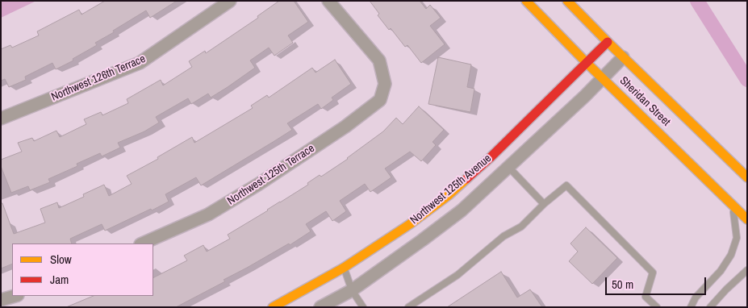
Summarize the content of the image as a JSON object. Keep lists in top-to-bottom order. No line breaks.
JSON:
{"streets":{"main road":["Sheridan Street","Northwest 125th Avenue"],"street":["Northwest 126th Terrace","Northwest 125th Terrace"]},"crossings":[["Sheridan Street","Northwest 125th Avenue"]],"legend":["Slow","Jam"],"scale_bar":"50 m"}
